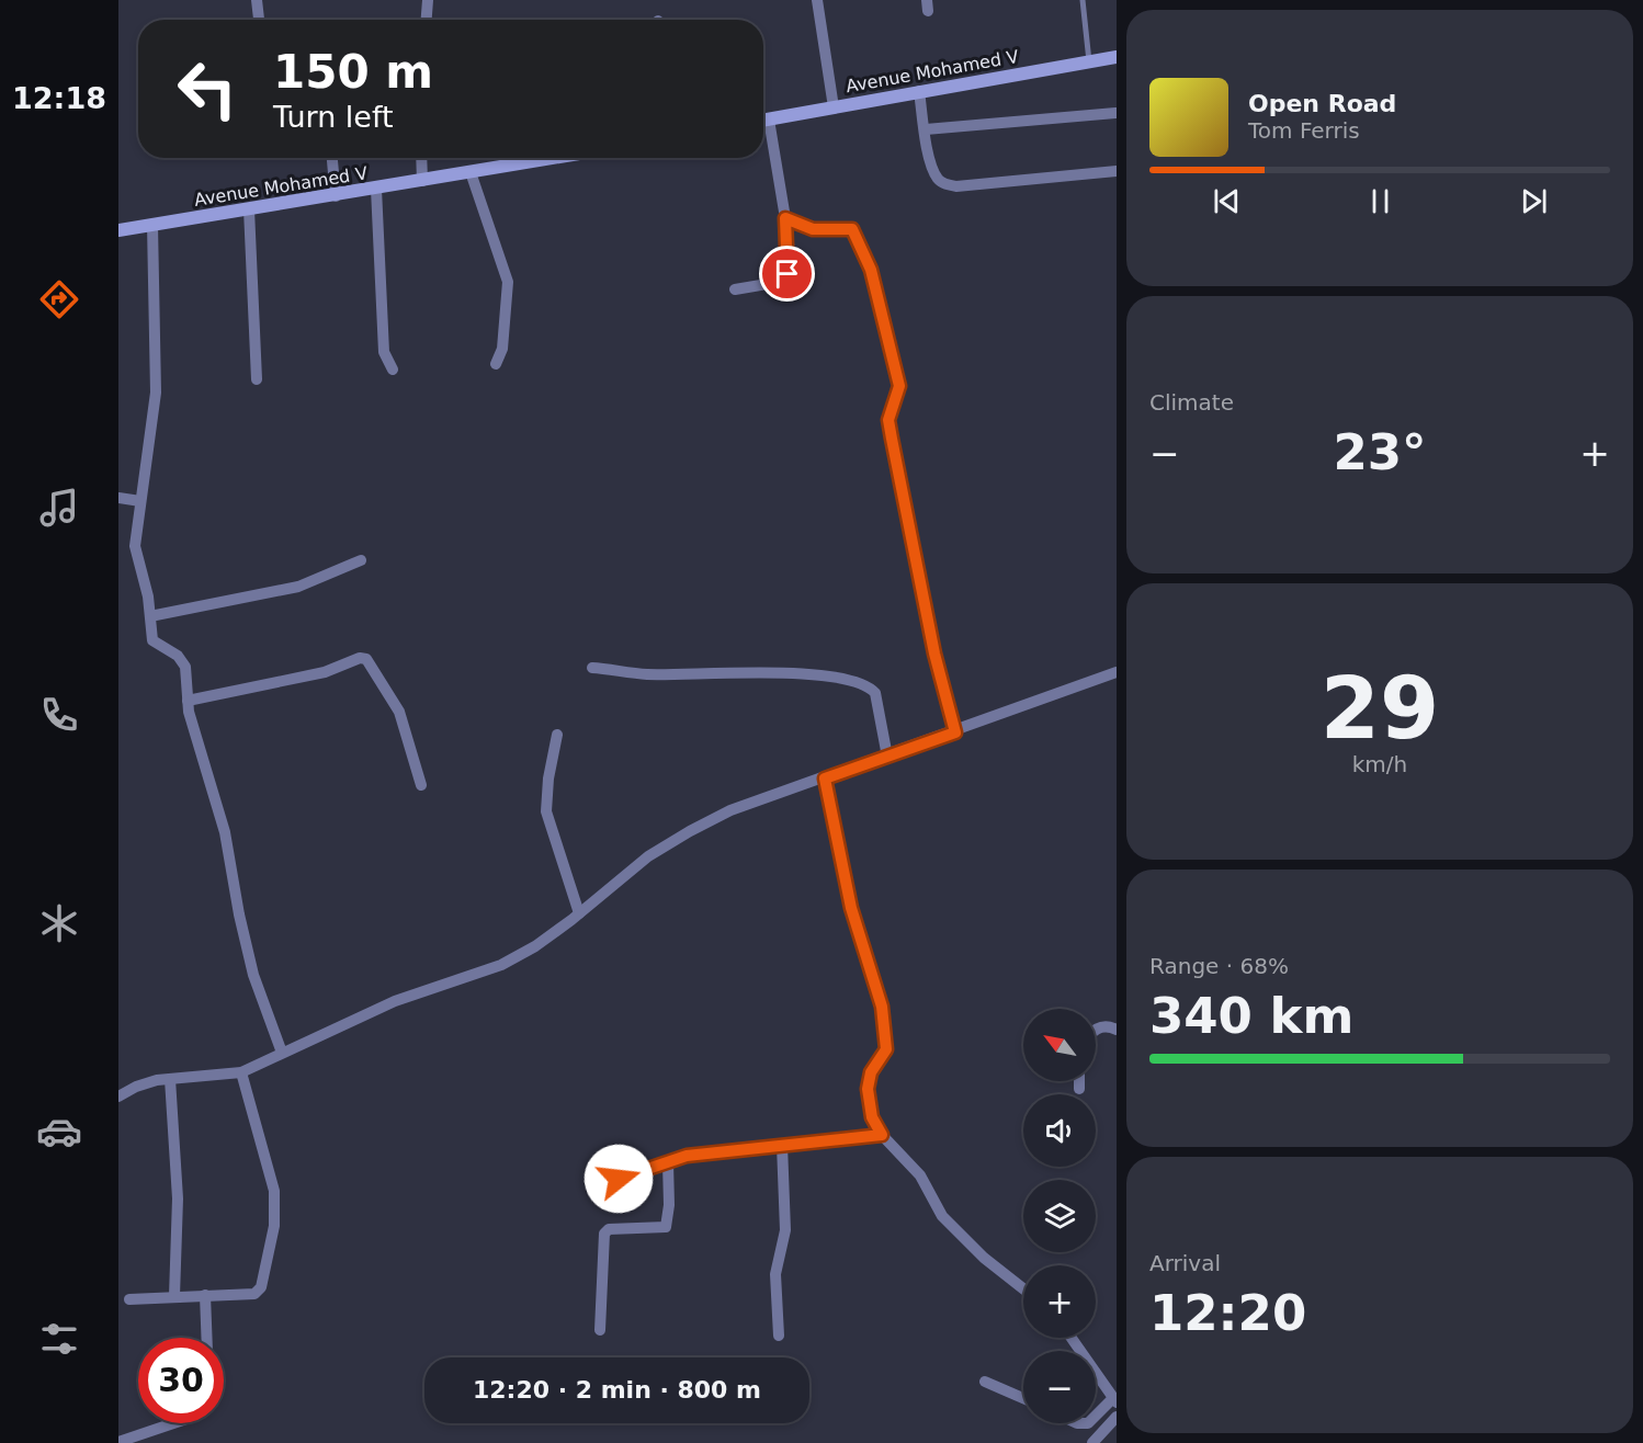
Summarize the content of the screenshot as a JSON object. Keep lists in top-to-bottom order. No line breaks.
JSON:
{"streets":{"main road":["Avenue Mohamed V"]},"north":"top left","page":{"tabs":"12:18","turn":["150 m","Turn left"],"song":["Open Road","Tom Ferris"],"tile":["Climate",["29","km/h"],["Range · 68%","340 km"],["Arrival","12:20"]],"heat":["−","23°","+"],"map_buttons":["+","−"],"limit":"30","trip":"12:20 · 2 min · 800 m"}}
